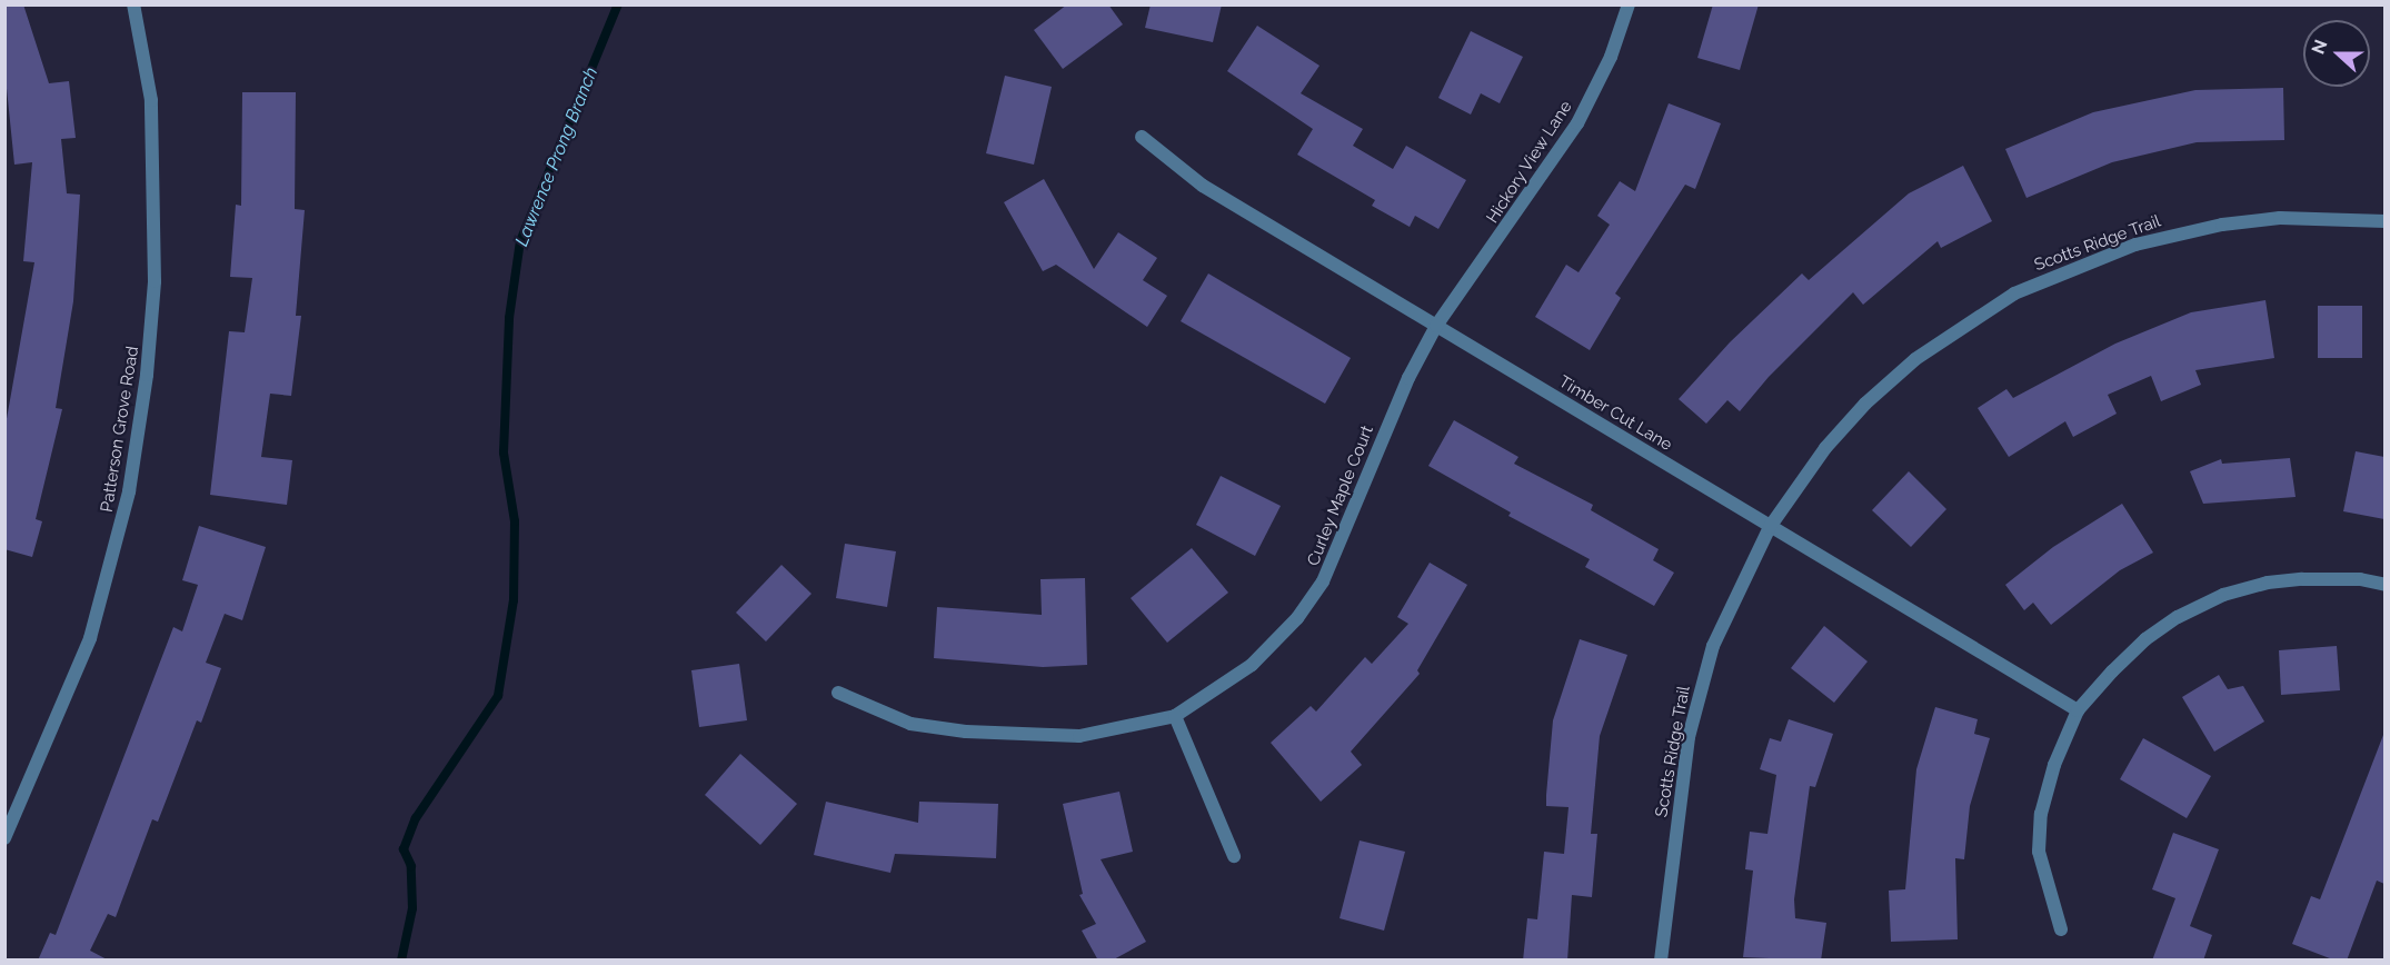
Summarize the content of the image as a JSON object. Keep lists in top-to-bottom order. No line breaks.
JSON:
{"streets":{"street":["Hickory View Lane","Scotts Ridge Trail","Timber Cut Lane","Patterson Grove Road","Curley Maple Court"]},"crossings":[["Hickory View Lane","Timber Cut Lane"],["Hickory View Lane","Curley Maple Court"],["Scotts Ridge Trail","Timber Cut Lane"],["Timber Cut Lane","Curley Maple Court"]],"water":["Lawrence Prong Branch"],"north":"left"}
